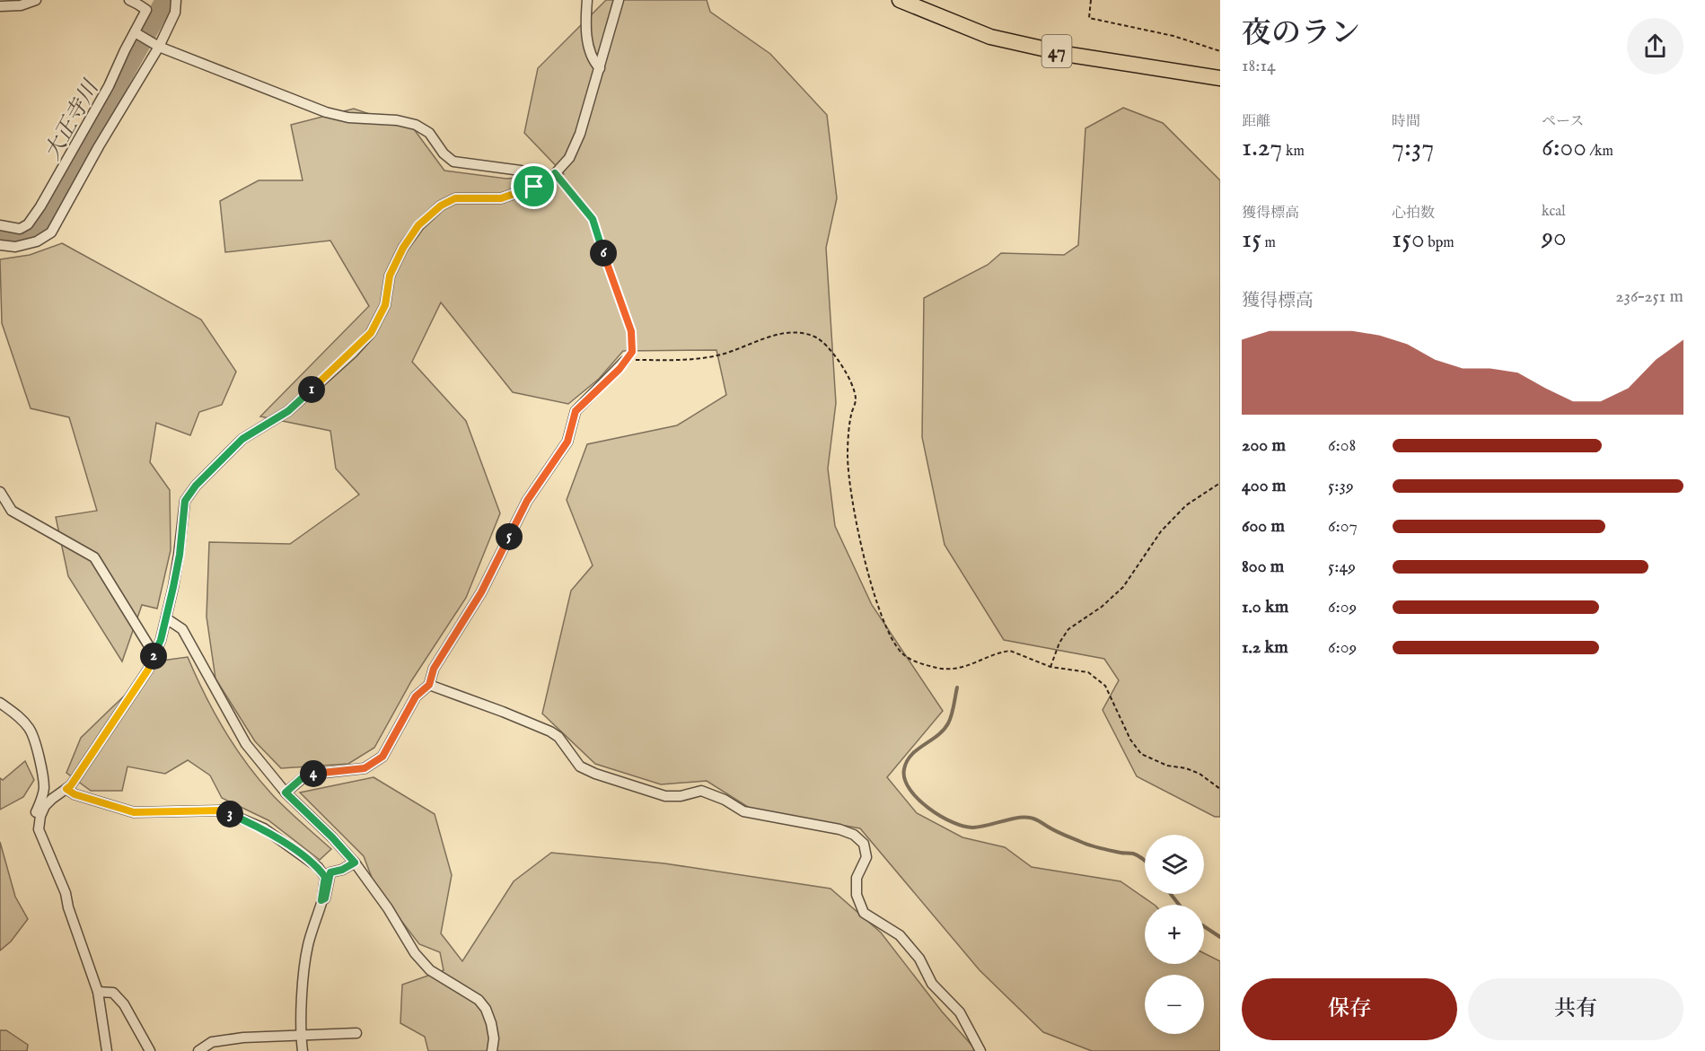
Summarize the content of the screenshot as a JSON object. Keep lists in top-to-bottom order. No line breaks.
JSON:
{"streets":{"main road":["47"]},"water":["大正寺川"],"page":{"heading":["夜のラン","18:14"],"stats":[["距離","1.27 km"],["時間","7:37"],["ペース","6:00 /km"],["獲得標高","15 m"],["心拍数","150 bpm"],["kcal","90"]],"pins":["6","1","5","2","4","3"],"chart":["獲得標高","236–251 m"],"list":[{"name":"200 m","note":"6:08"},{"name":"400 m","note":"5:39"},{"name":"600 m","note":"6:07"},{"name":"800 m","note":"5:49"},{"name":"1.0 km","note":"6:09"},{"name":"1.2 km","note":"6:09"}],"map_buttons":["+","−"],"buttons":["保存","共有"]}}
